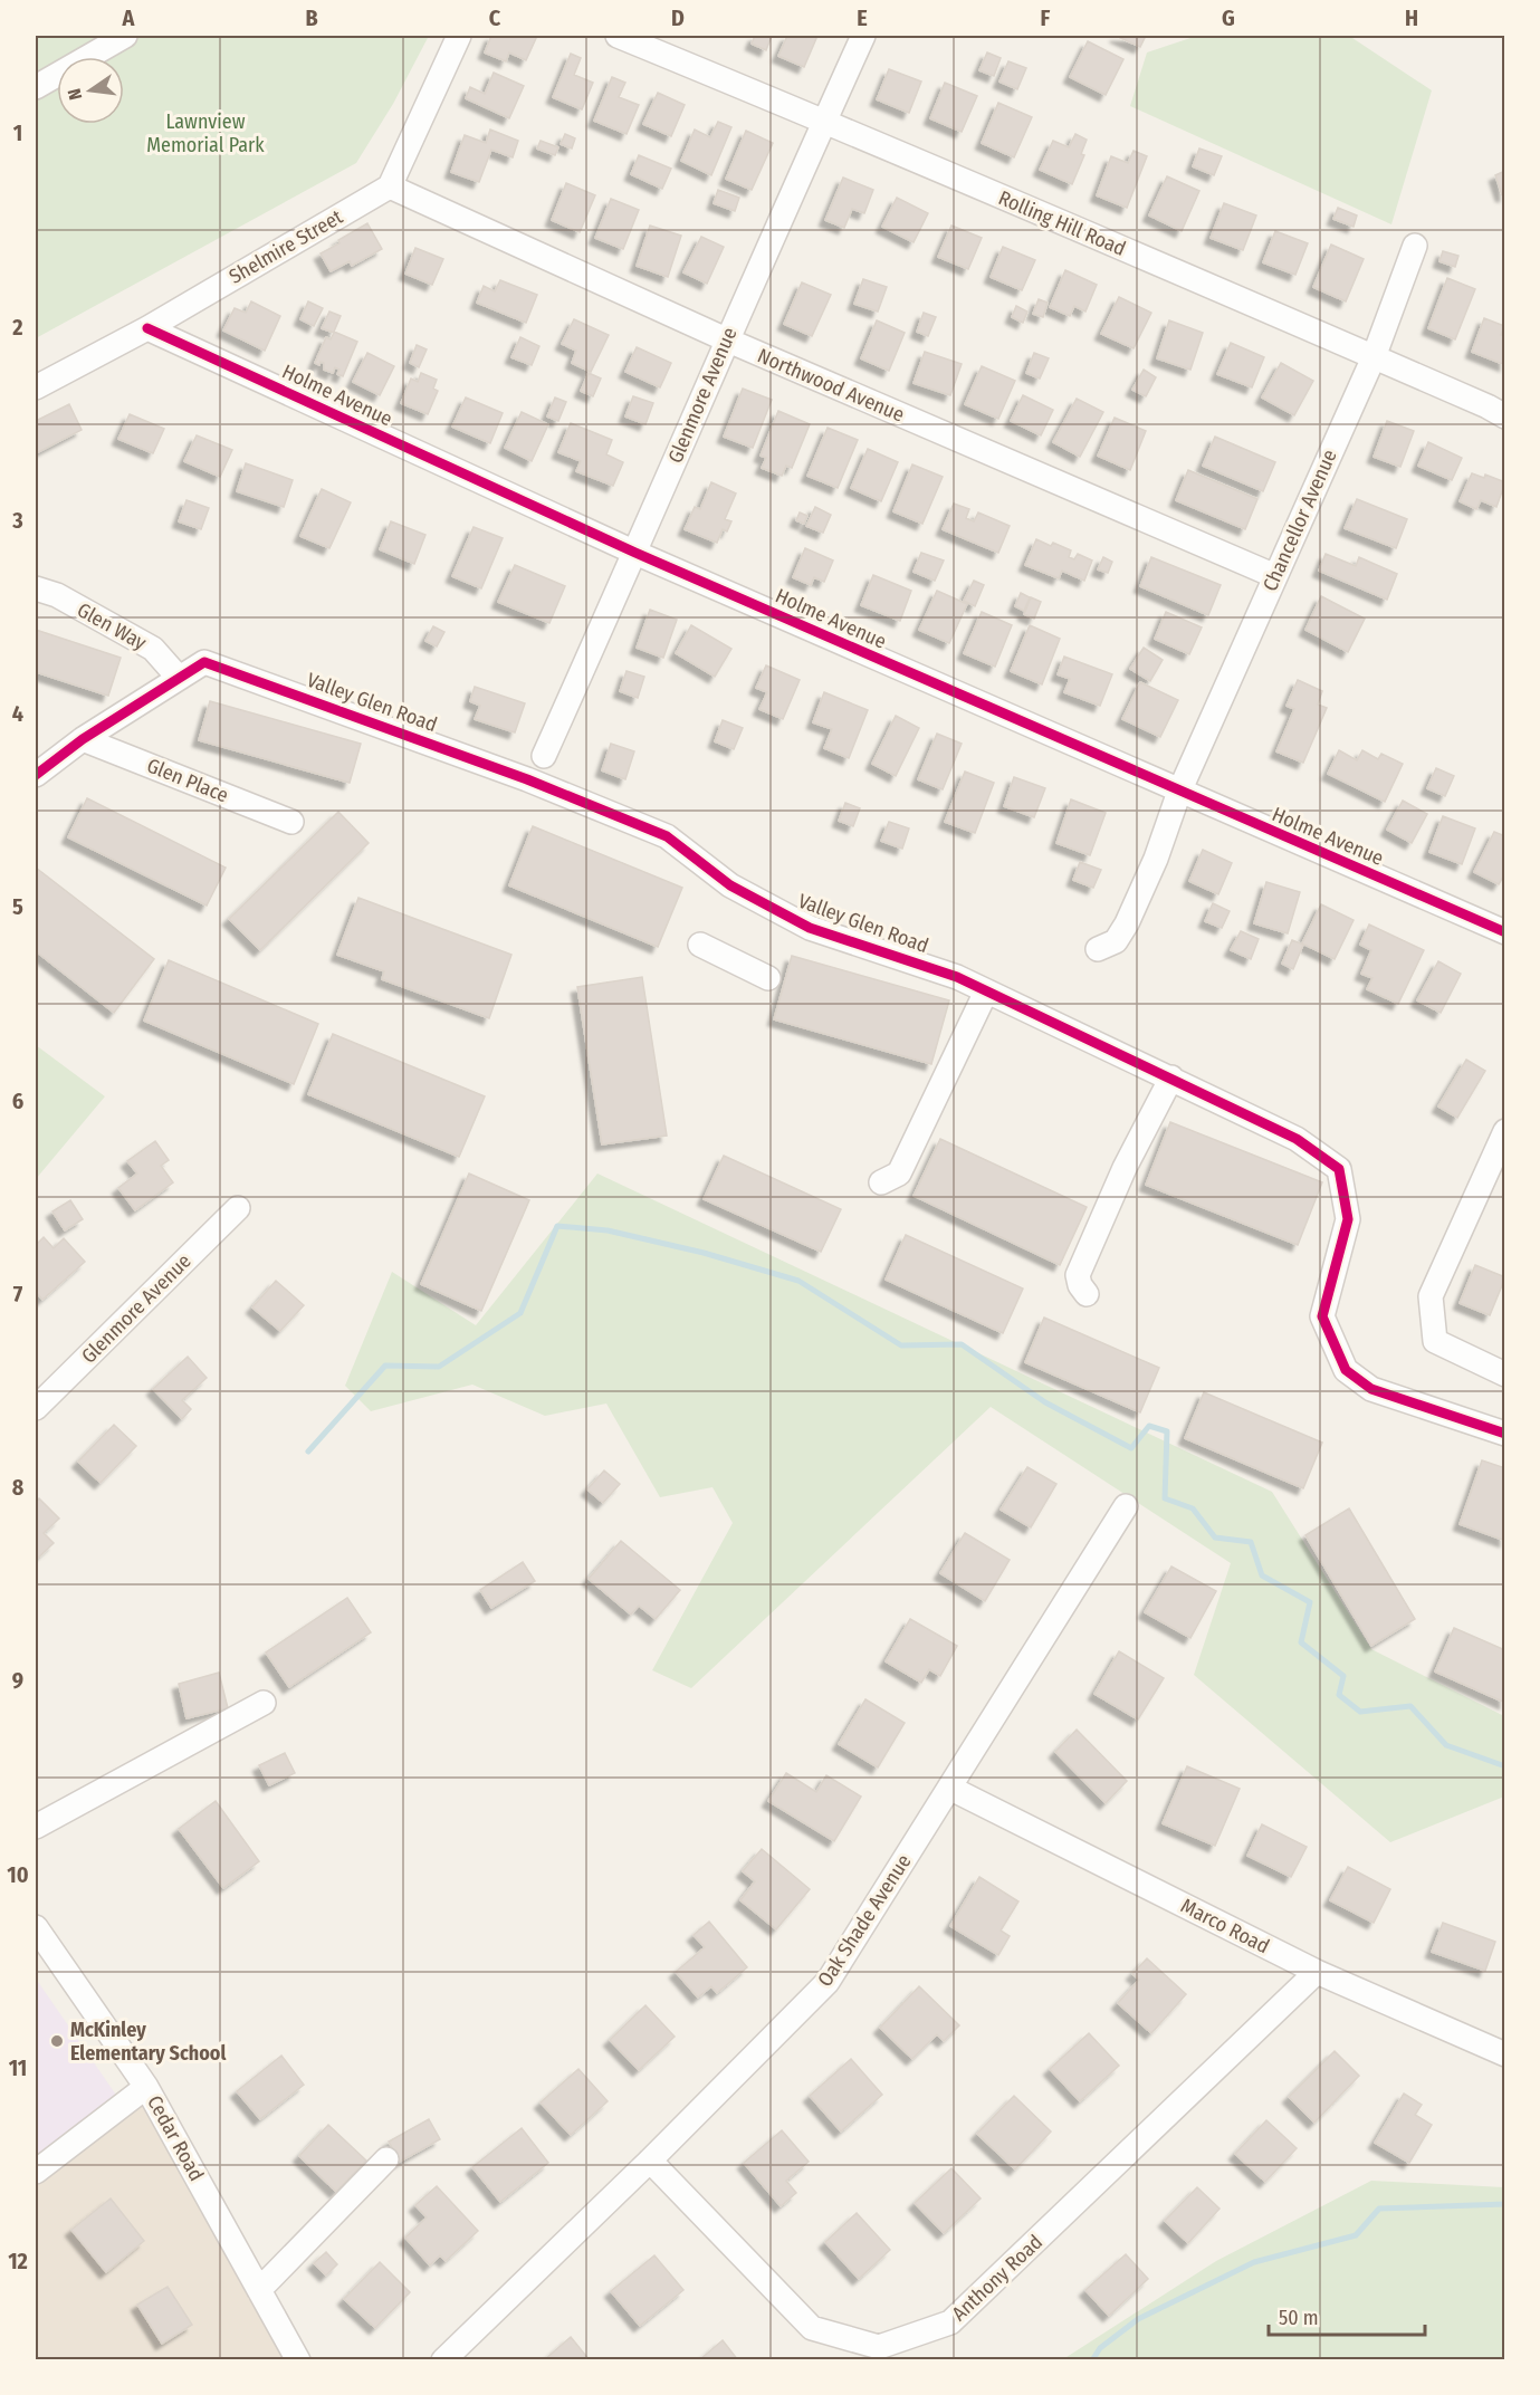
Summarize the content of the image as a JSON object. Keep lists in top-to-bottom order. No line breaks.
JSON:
{"streets":{"street":["Rolling Hill Road","Shelmire Street","Northwood Avenue","Holme Avenue","Glenmore Avenue","Chancellor Avenue","Glen Way","Valley Glen Road","Glen Place","Oak Shade Avenue","Marco Road","Cedar Road","Anthony Road"]},"crossings":[["Rolling Hill Road","Glenmore Avenue"],["Rolling Hill Road","Chancellor Avenue"],["Shelmire Street","Northwood Avenue"],["Shelmire Street","Holme Avenue"],["Northwood Avenue","Glenmore Avenue"],["Northwood Avenue","Chancellor Avenue"],["Holme Avenue","Glenmore Avenue"],["Holme Avenue","Chancellor Avenue"],["Glen Way","Valley Glen Road"],["Valley Glen Road","Glen Place"],["Oak Shade Avenue","Marco Road"],["Oak Shade Avenue","Anthony Road"],["Marco Road","Anthony Road"]],"parks":["Lawnview Memorial Park"],"places":["McKinley Elementary School"],"scale_bar":"50 m","north":"left","grid":{"columns":["A","B","C","D","E","F","G","H"],"rows":["1","2","3","4","5","6","7","8","9","10","11","12"]}}
